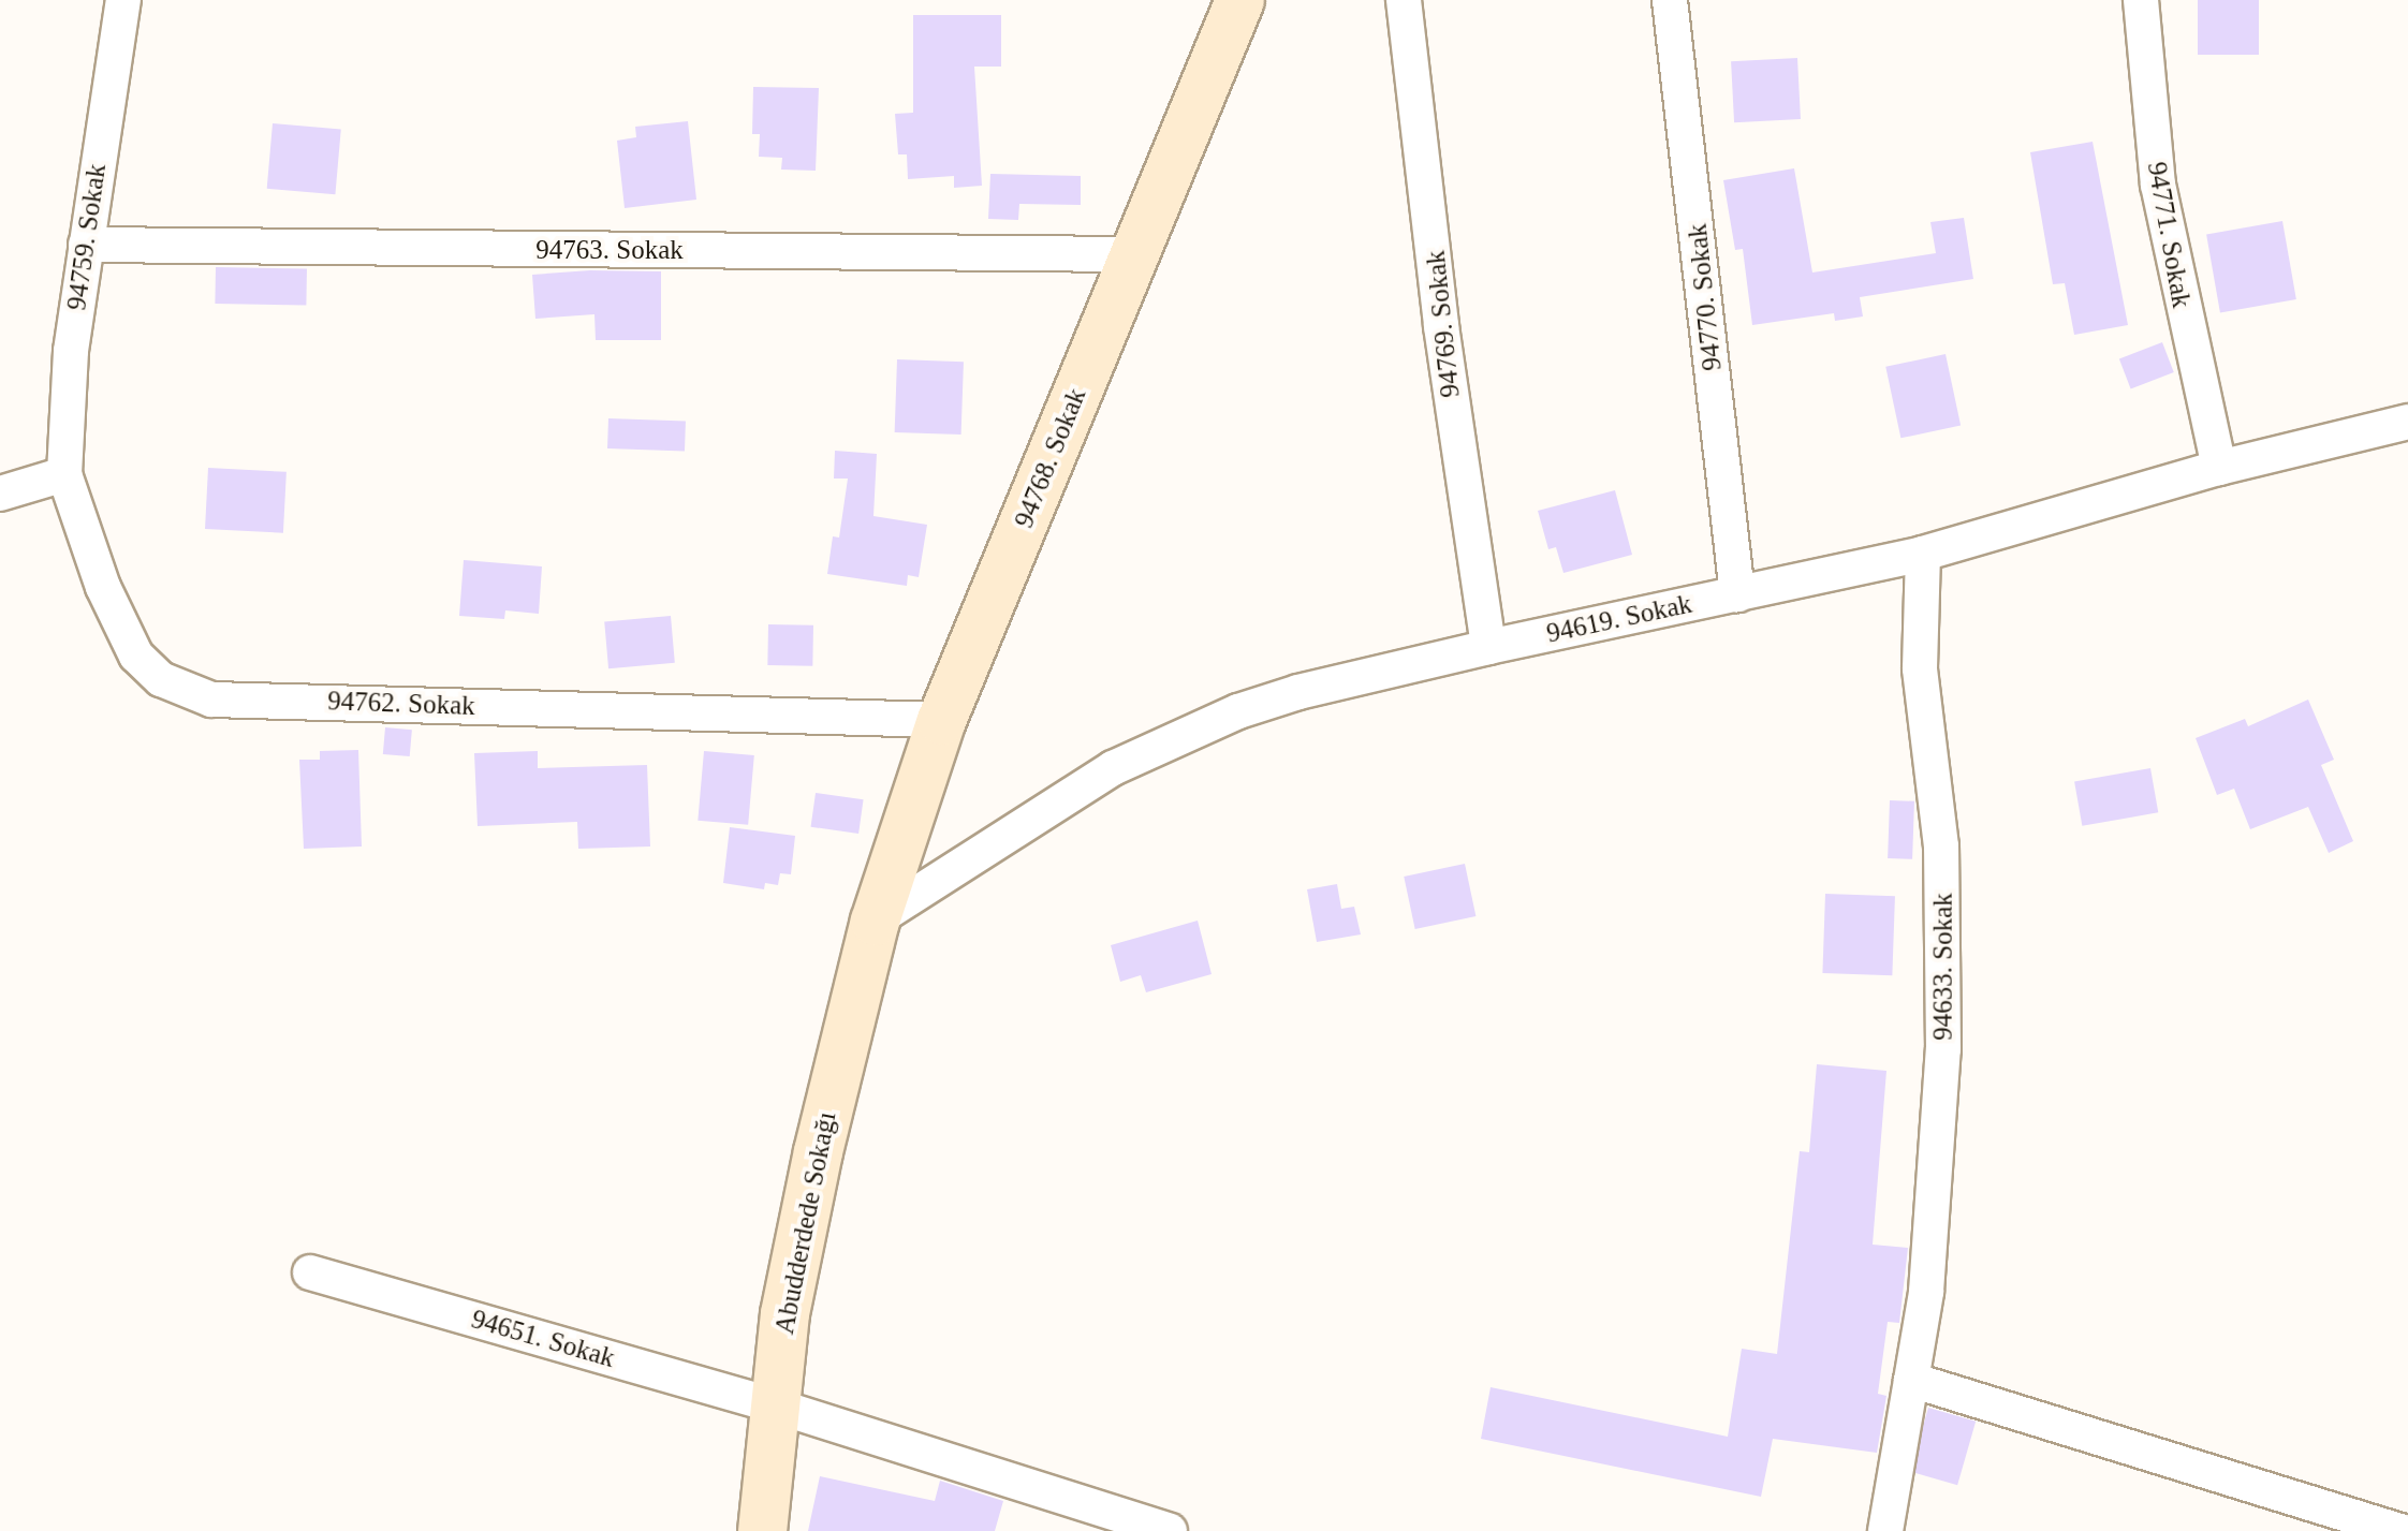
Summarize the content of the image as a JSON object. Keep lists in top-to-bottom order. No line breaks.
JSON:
{"streets":{"street":["94771. Sokak","94759. Sokak","94763. Sokak","94770. Sokak","94769. Sokak","94768. Sokak","94619. Sokak","94762. Sokak","94633. Sokak","Abudderdede Sokağı","94651. Sokak"]},"crossings":[["94771. Sokak","94619. Sokak"],["94759. Sokak","94763. Sokak"],["94759. Sokak","94762. Sokak"],["94763. Sokak","94768. Sokak"],["94770. Sokak","94619. Sokak"],["94769. Sokak","94619. Sokak"],["94768. Sokak","94619. Sokak"],["94768. Sokak","94762. Sokak"],["94768. Sokak","Abudderdede Sokağı"],["94619. Sokak","94633. Sokak"],["94619. Sokak","Abudderdede Sokağı"],["Abudderdede Sokağı","94651. Sokak"]]}
